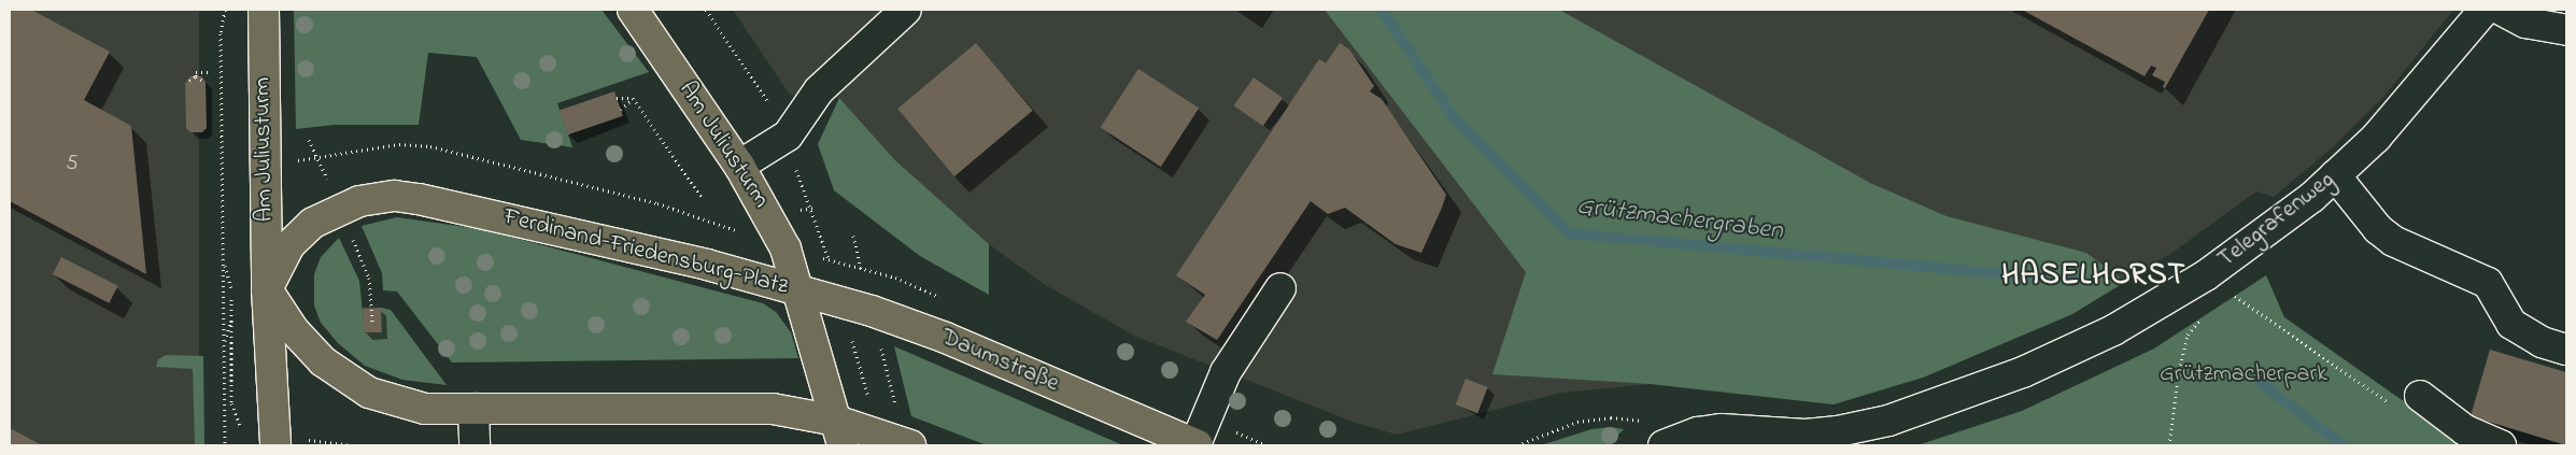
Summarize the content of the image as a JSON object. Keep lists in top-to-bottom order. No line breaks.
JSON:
{"streets":{"main road":["Am Juliusturm","Ferdinand-Friedensburg-Platz","Daumstraße"],"street":["Telegrafenweg"]},"crossings":[["Am Juliusturm","Ferdinand-Friedensburg-Platz"],["Am Juliusturm","Daumstraße"],["Ferdinand-Friedensburg-Platz","Daumstraße"]],"districts":["HASELHORST"],"water":["Grützmachergraben"],"parks":["Grützmacherpark"],"house_numbers":["5"]}
